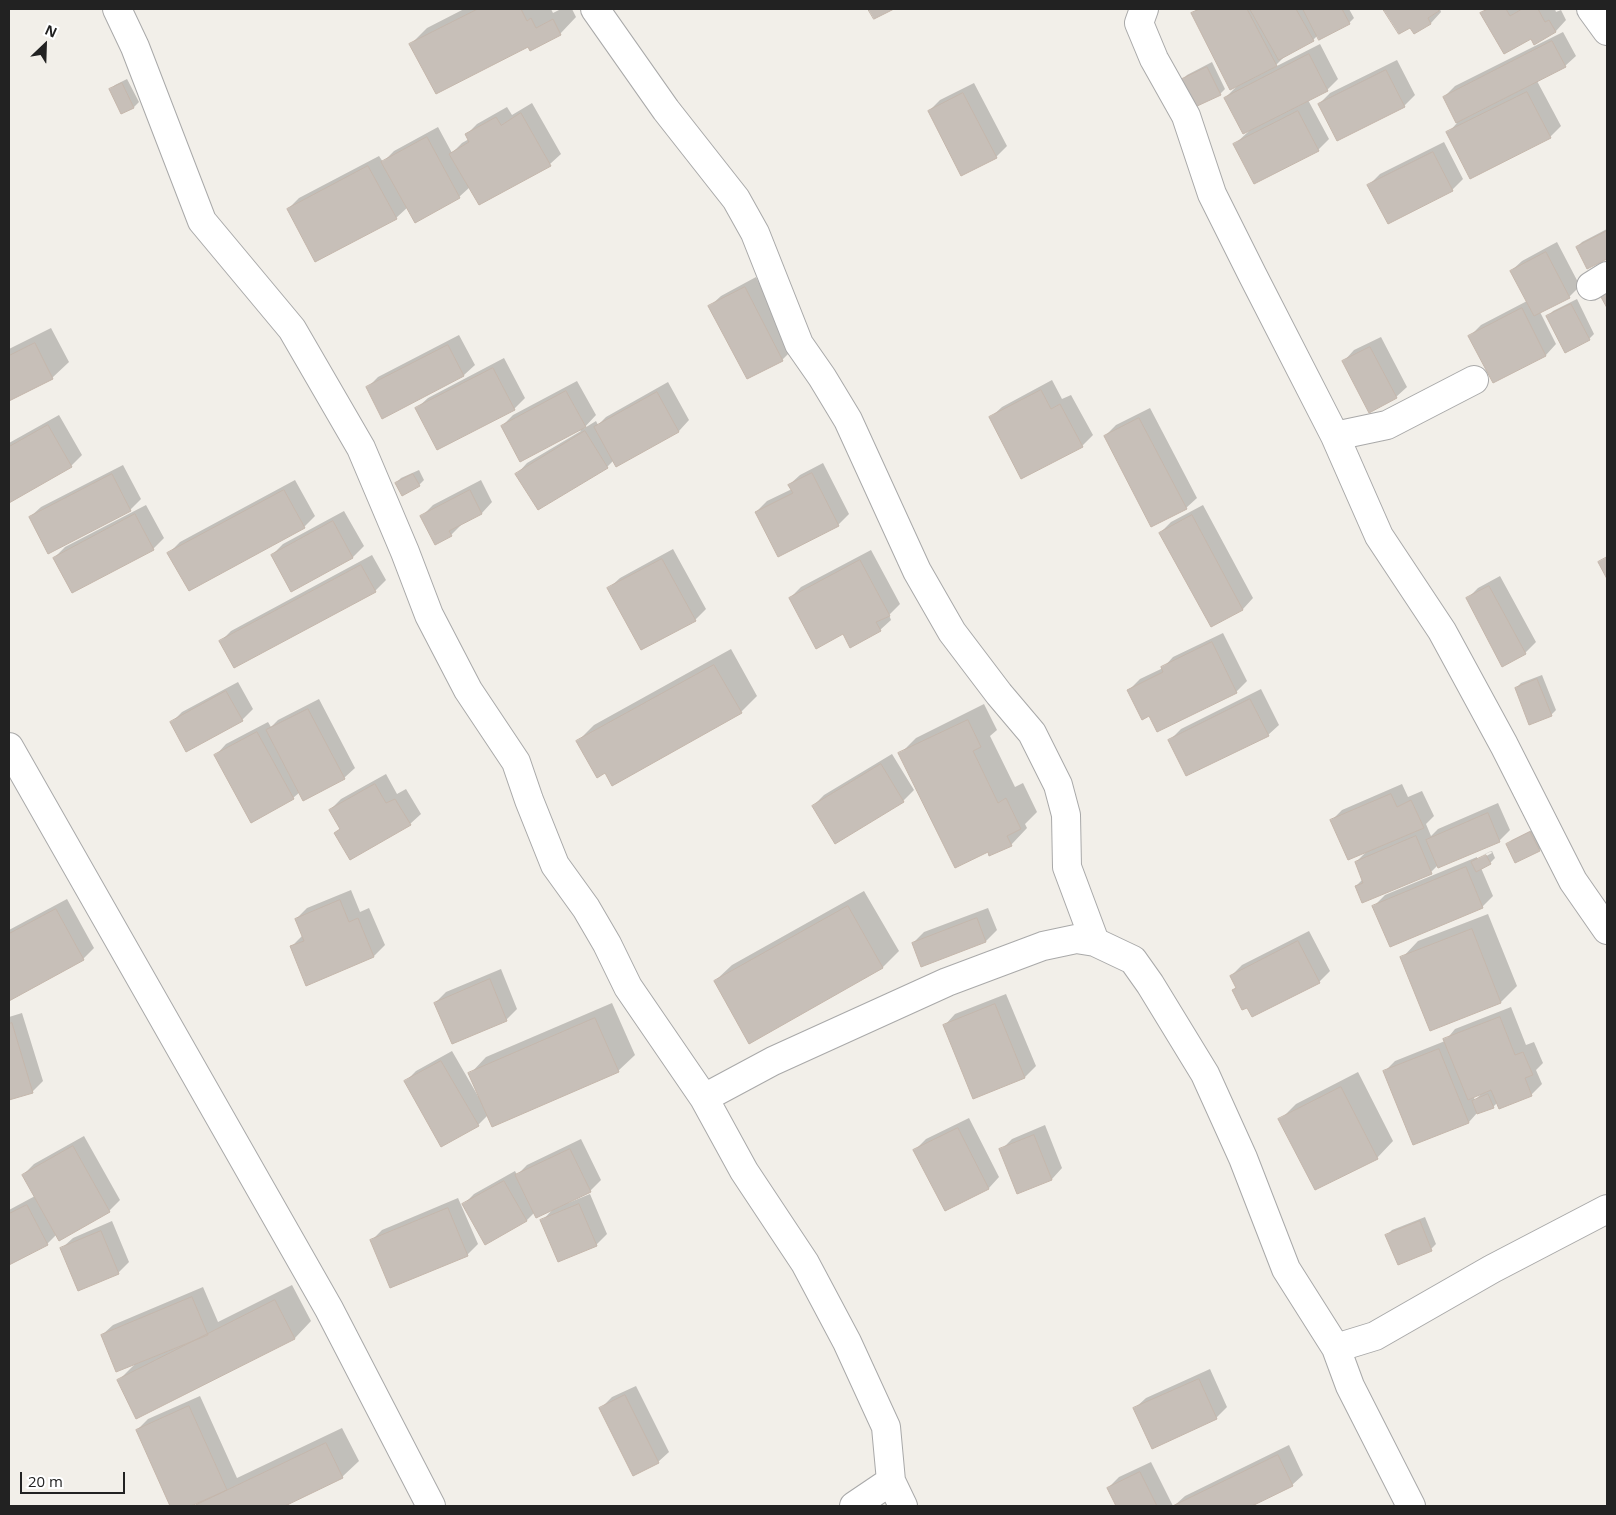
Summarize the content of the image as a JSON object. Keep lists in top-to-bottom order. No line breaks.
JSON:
{"scale_bar":"20 m","north":"top right"}
